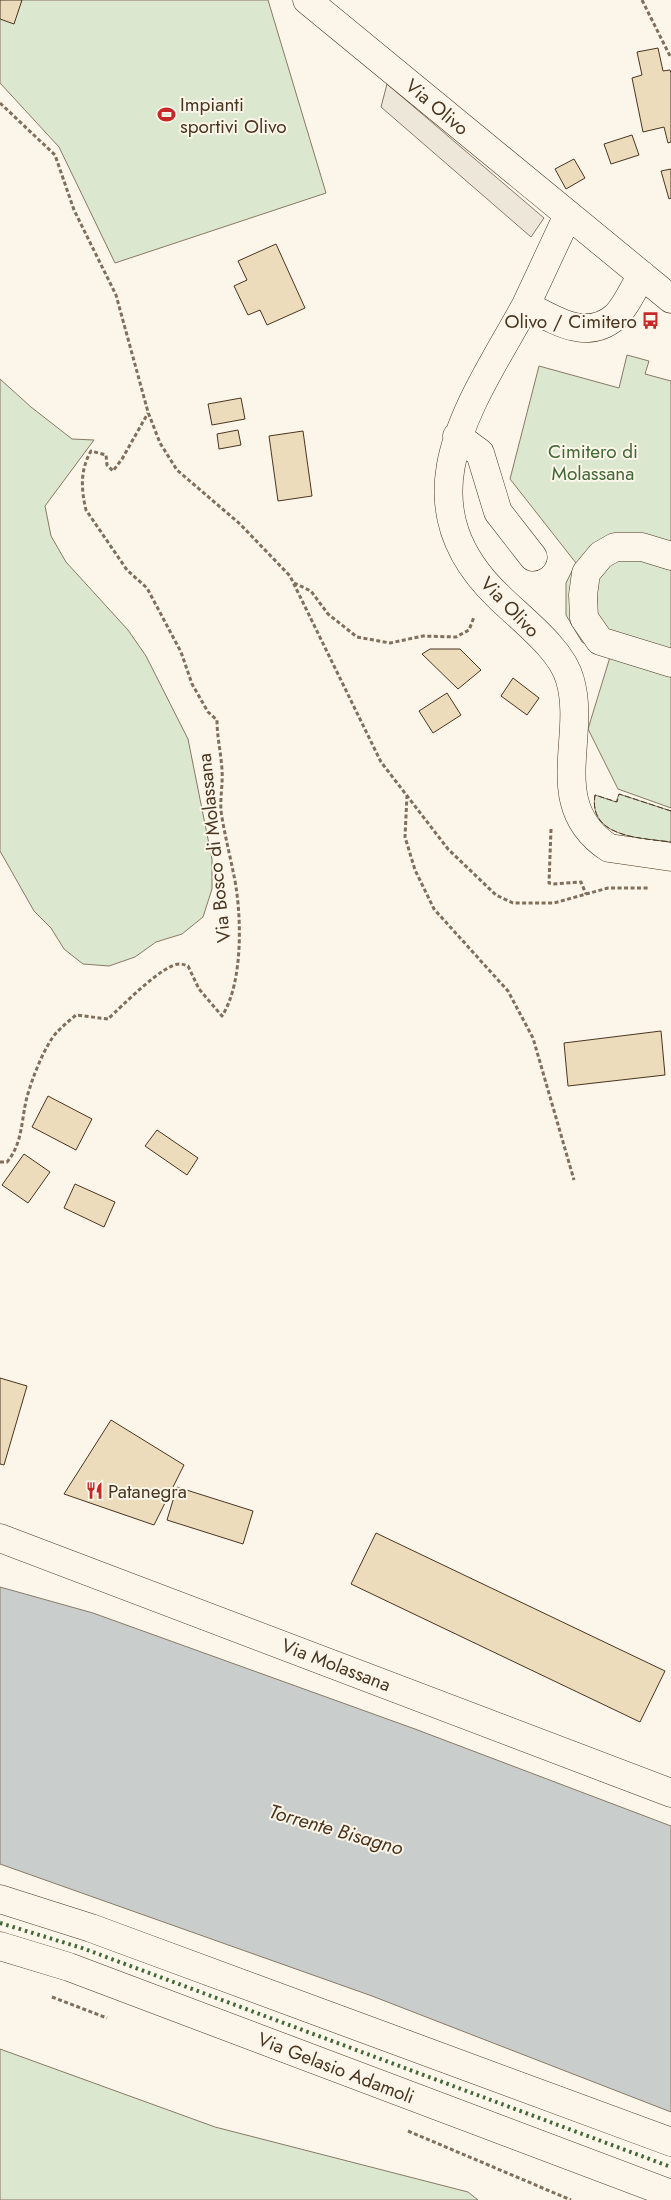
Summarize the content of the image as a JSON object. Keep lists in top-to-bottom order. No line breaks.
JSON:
{"streets":{"main road":["Via Olivo","Via Molassana","Via Gelasio Adamoli"],"path":["Via Bosco di Molassana"]},"water":["Torrente Bisagno"],"parks":["Cimitero di Molassana"],"places":{"sports":["Impianti sportivi Olivo"],"bus stop":["Olivo / Cimitero"],"restaurant":["Patanegra"]}}
